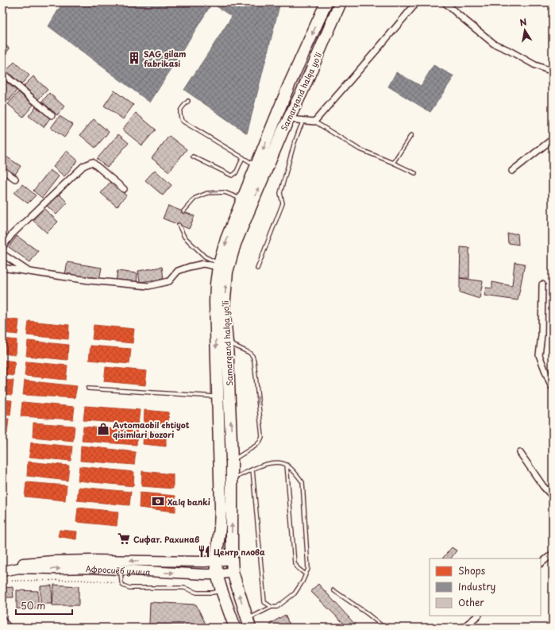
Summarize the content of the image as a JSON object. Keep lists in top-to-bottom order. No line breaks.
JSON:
{"streets":{"highway":["Samarqand halqa yoʻli"],"main road":["Афросиёб улица"]},"crossings":[["Samarqand halqa yoʻli","Афросиёб улица"]],"places":{"building":["SAG gilam fabrikasi"],"shop":["Avtomaobil ehtiyot qisimlari bozori"],"bank":["Xalq banki"],"supermarket":["Сифат. Рахинав"],"restaurant":["Центр плова"]},"legend":["Shops","Industry","Other"],"scale_bar":"50 m","north":"top"}
